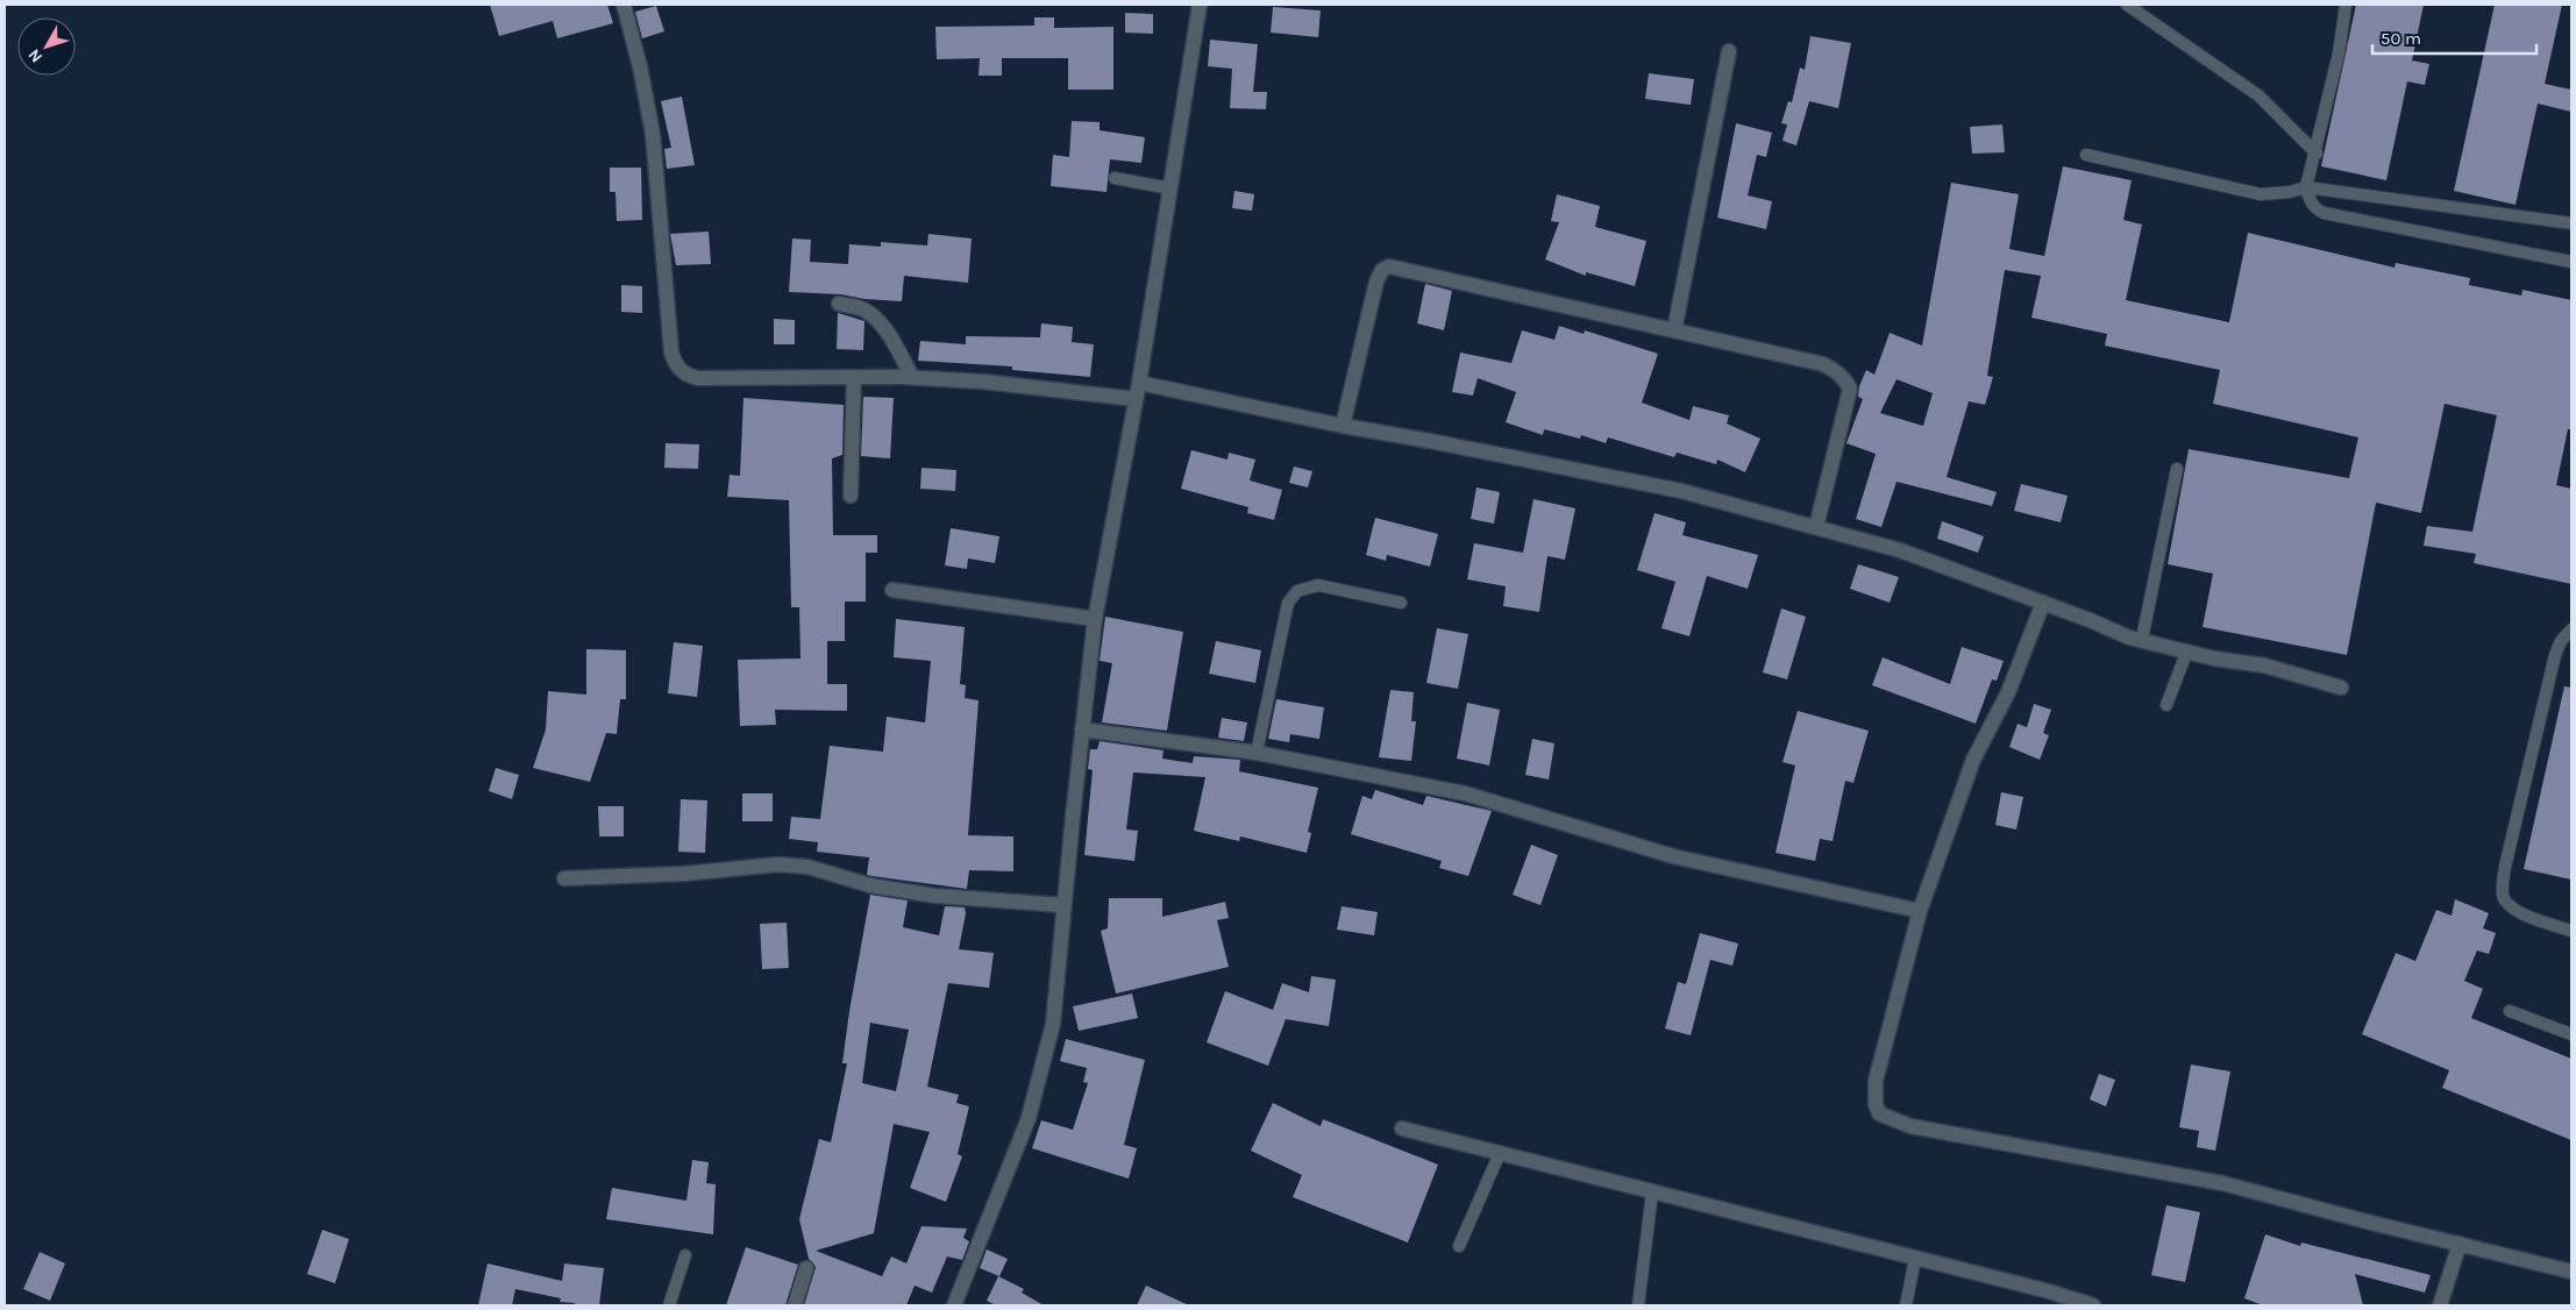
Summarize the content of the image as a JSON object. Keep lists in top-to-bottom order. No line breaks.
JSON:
{"scale_bar":"50 m","north":"bottom left"}
